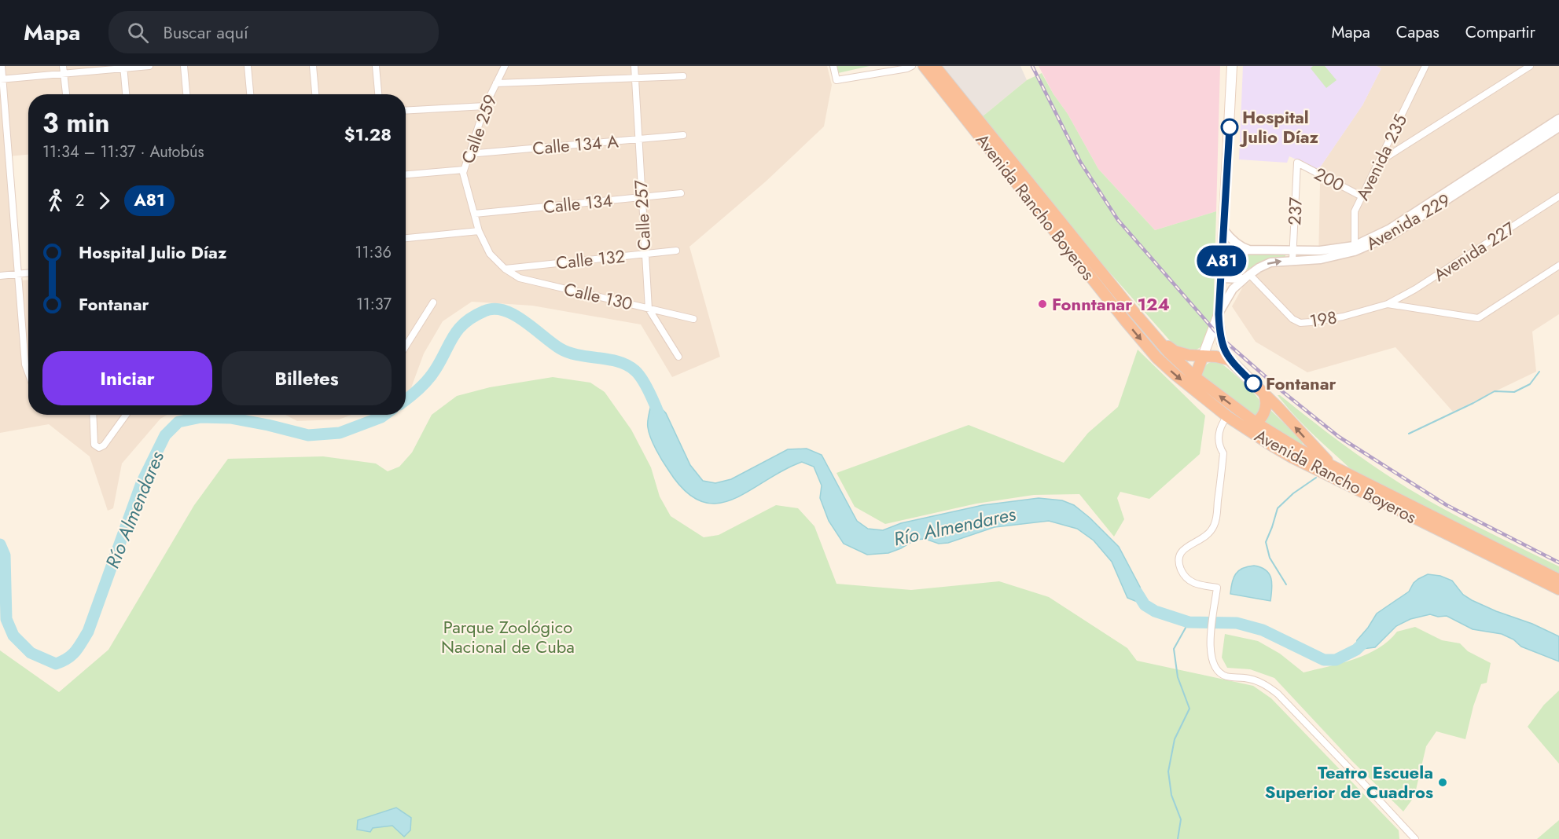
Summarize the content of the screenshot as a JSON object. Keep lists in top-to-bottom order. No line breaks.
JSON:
{"streets":{"highway":["Avenida Rancho Boyeros"],"street":["Calle 259","Calle 134 A","Avenida 235","200","Calle 134","237","Calle 257","Avenida 229","Avenida 227","Calle 132","Calle 130","198"]},"crossings":[["Calle 259","Calle 134 A"],["Calle 259","Calle 134"],["Calle 259","Calle 132"],["Calle 259","Calle 130"],["Calle 134 A","Calle 257"],["Avenida 235","200"],["Avenida 235","Avenida 229"],["200","237"],["Calle 134","Calle 257"],["237","Avenida 229"],["Calle 257","Calle 132"],["Calle 257","Calle 130"],["Avenida 229","198"],["Avenida 227","198"],["Calle 132","Calle 130"]],"water":["Río Almendares"],"parks":["Parque Zoológico Nacional de Cuba"],"places":["Hospital Julio Díaz","Fonntanar 124","Fontanar","Teatro Escuela Superior de Cuadros"],"lines":["bus line A81"],"page":{"header":"Mapa","search":"Buscar aquí","nav":["Mapa","Capas","Compartir"],"on_map":"A81","heading":["3 min","11:34 – 11:37 · Autobús","$1.28"],"legs":["2","A81"],"list":[{"name":"Hospital Julio Díaz","value":"11:36"},{"name":"Fontanar","value":"11:37"}],"buttons":["Iniciar","Billetes"]}}
